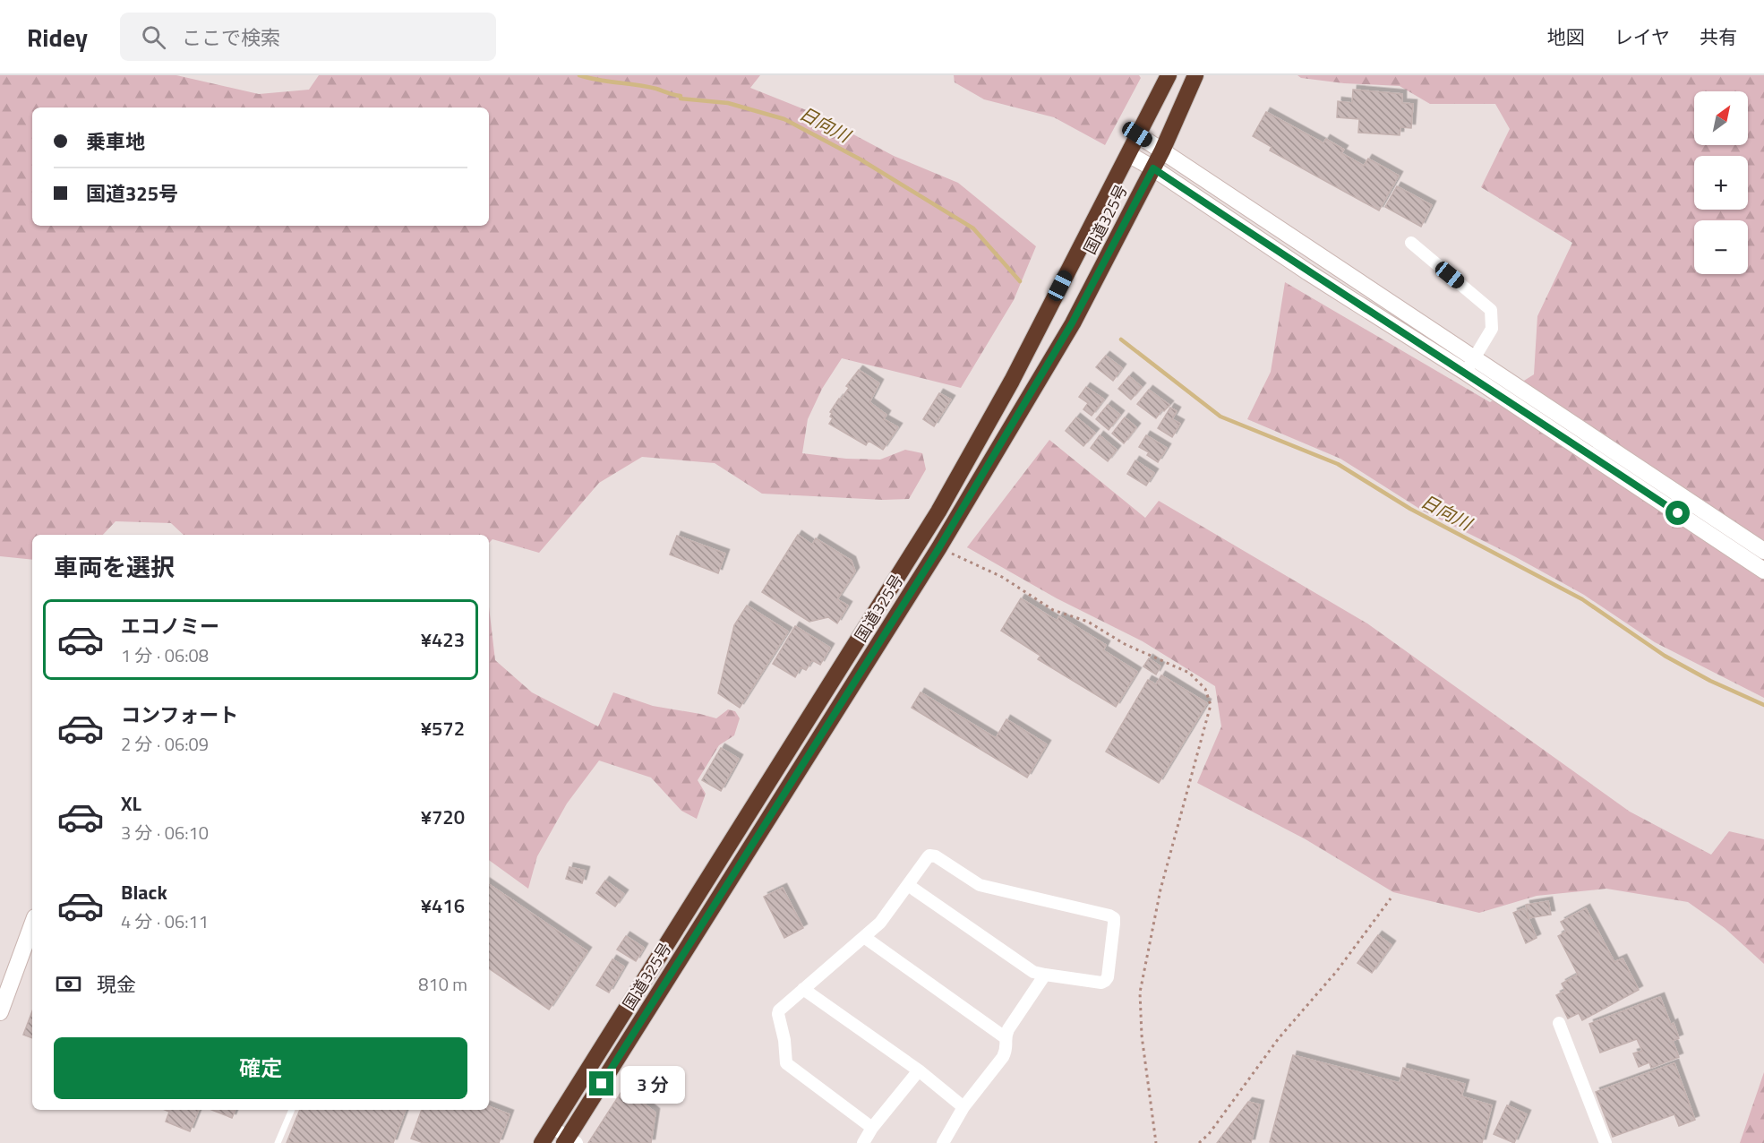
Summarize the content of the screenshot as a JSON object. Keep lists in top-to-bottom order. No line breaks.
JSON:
{"streets":{"highway":["国道325号"]},"water":["日向川"],"north":"top right","page":{"header":"Ridey","search":"ここで検索","nav":["地図","レイヤ","共有"],"map_buttons":["+","−"],"banner":["乗車地","国道325号"],"heading":"車両を選択","list":[{"name":"エコノミー","note":"1 分 · 06:08","value":"¥423"},{"name":"コンフォート","note":"2 分 · 06:09","value":"¥572"},{"name":"XL","note":"3 分 · 06:10","value":"¥720"},{"name":"Black","note":"4 分 · 06:11","value":"¥416"}],"pay":["現金","810 m"],"buttons":"確定","bubble":"3 分"}}
